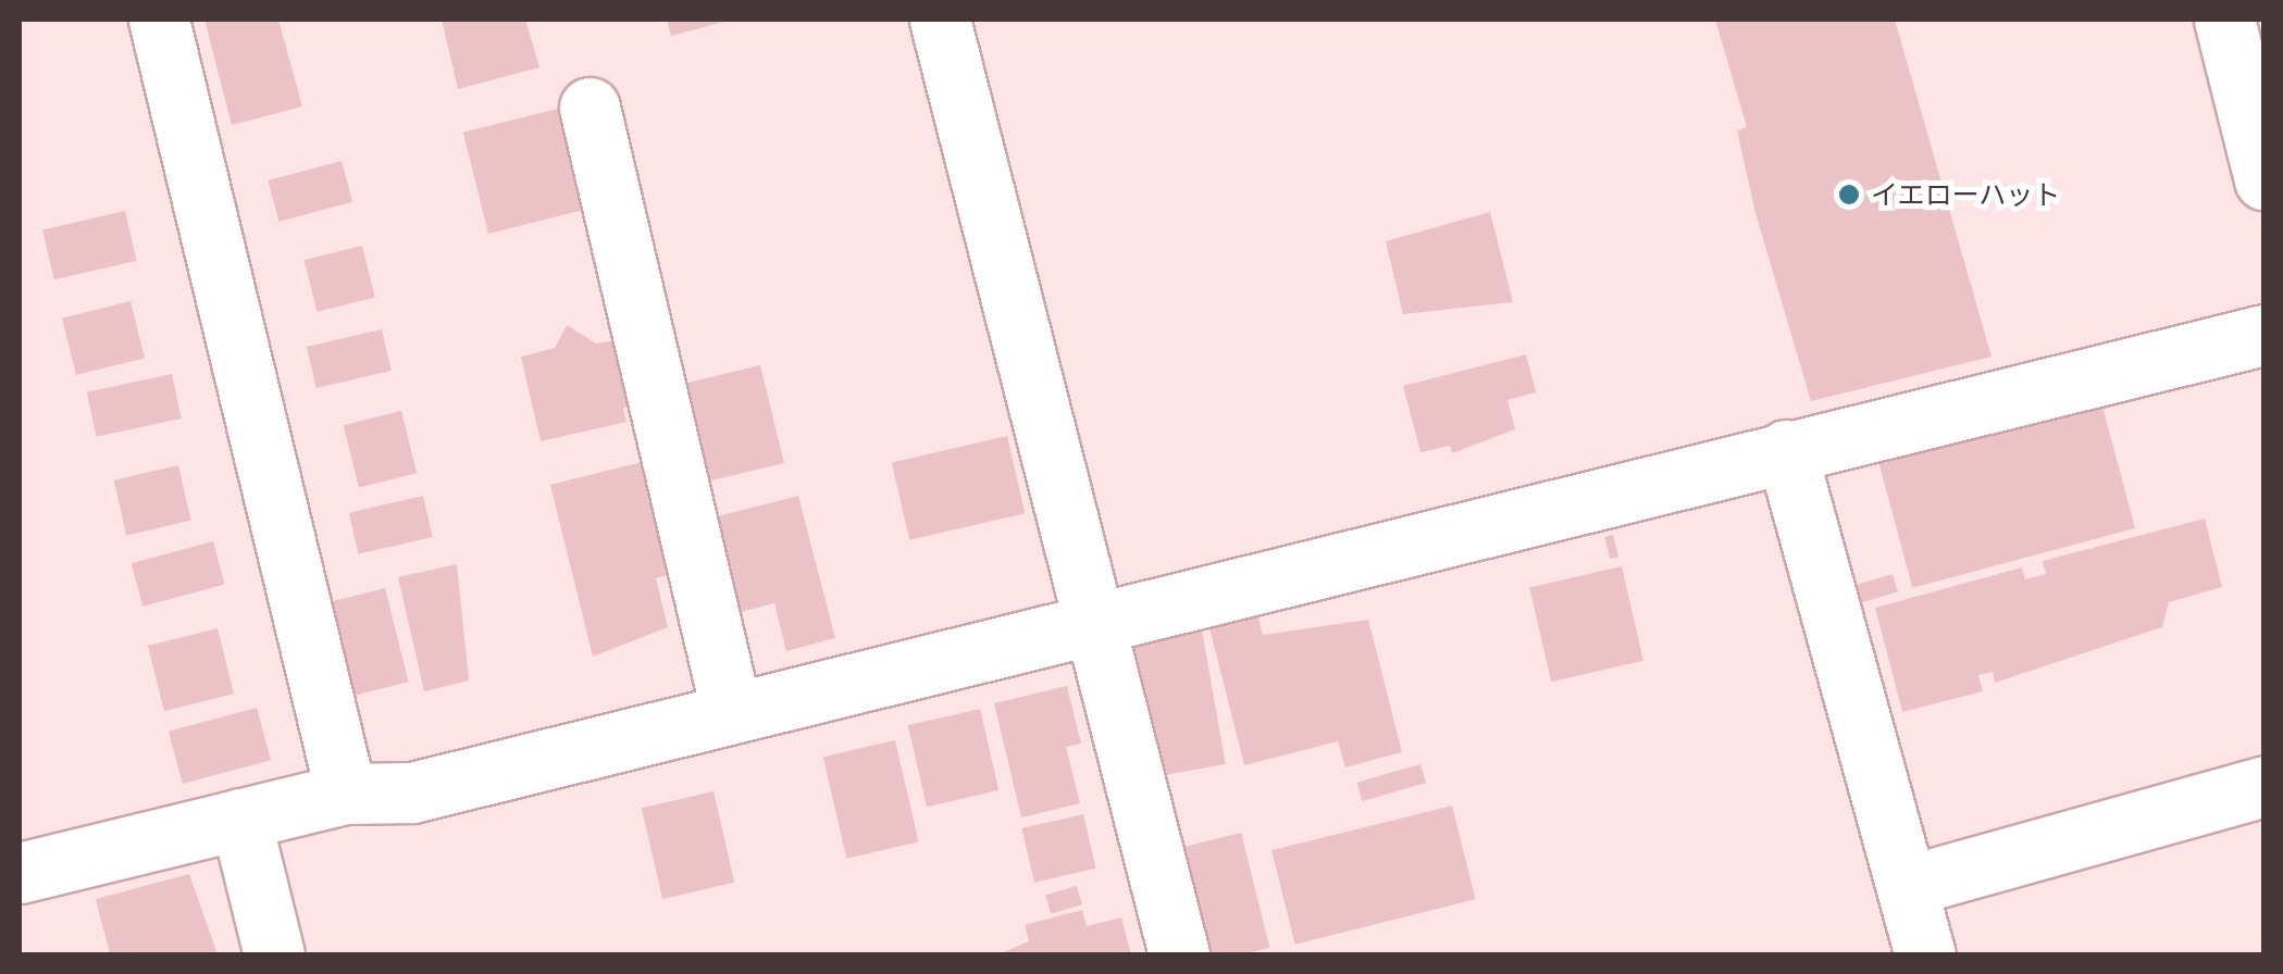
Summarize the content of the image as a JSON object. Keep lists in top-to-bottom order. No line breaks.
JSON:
{"places":["イエローハット"]}
